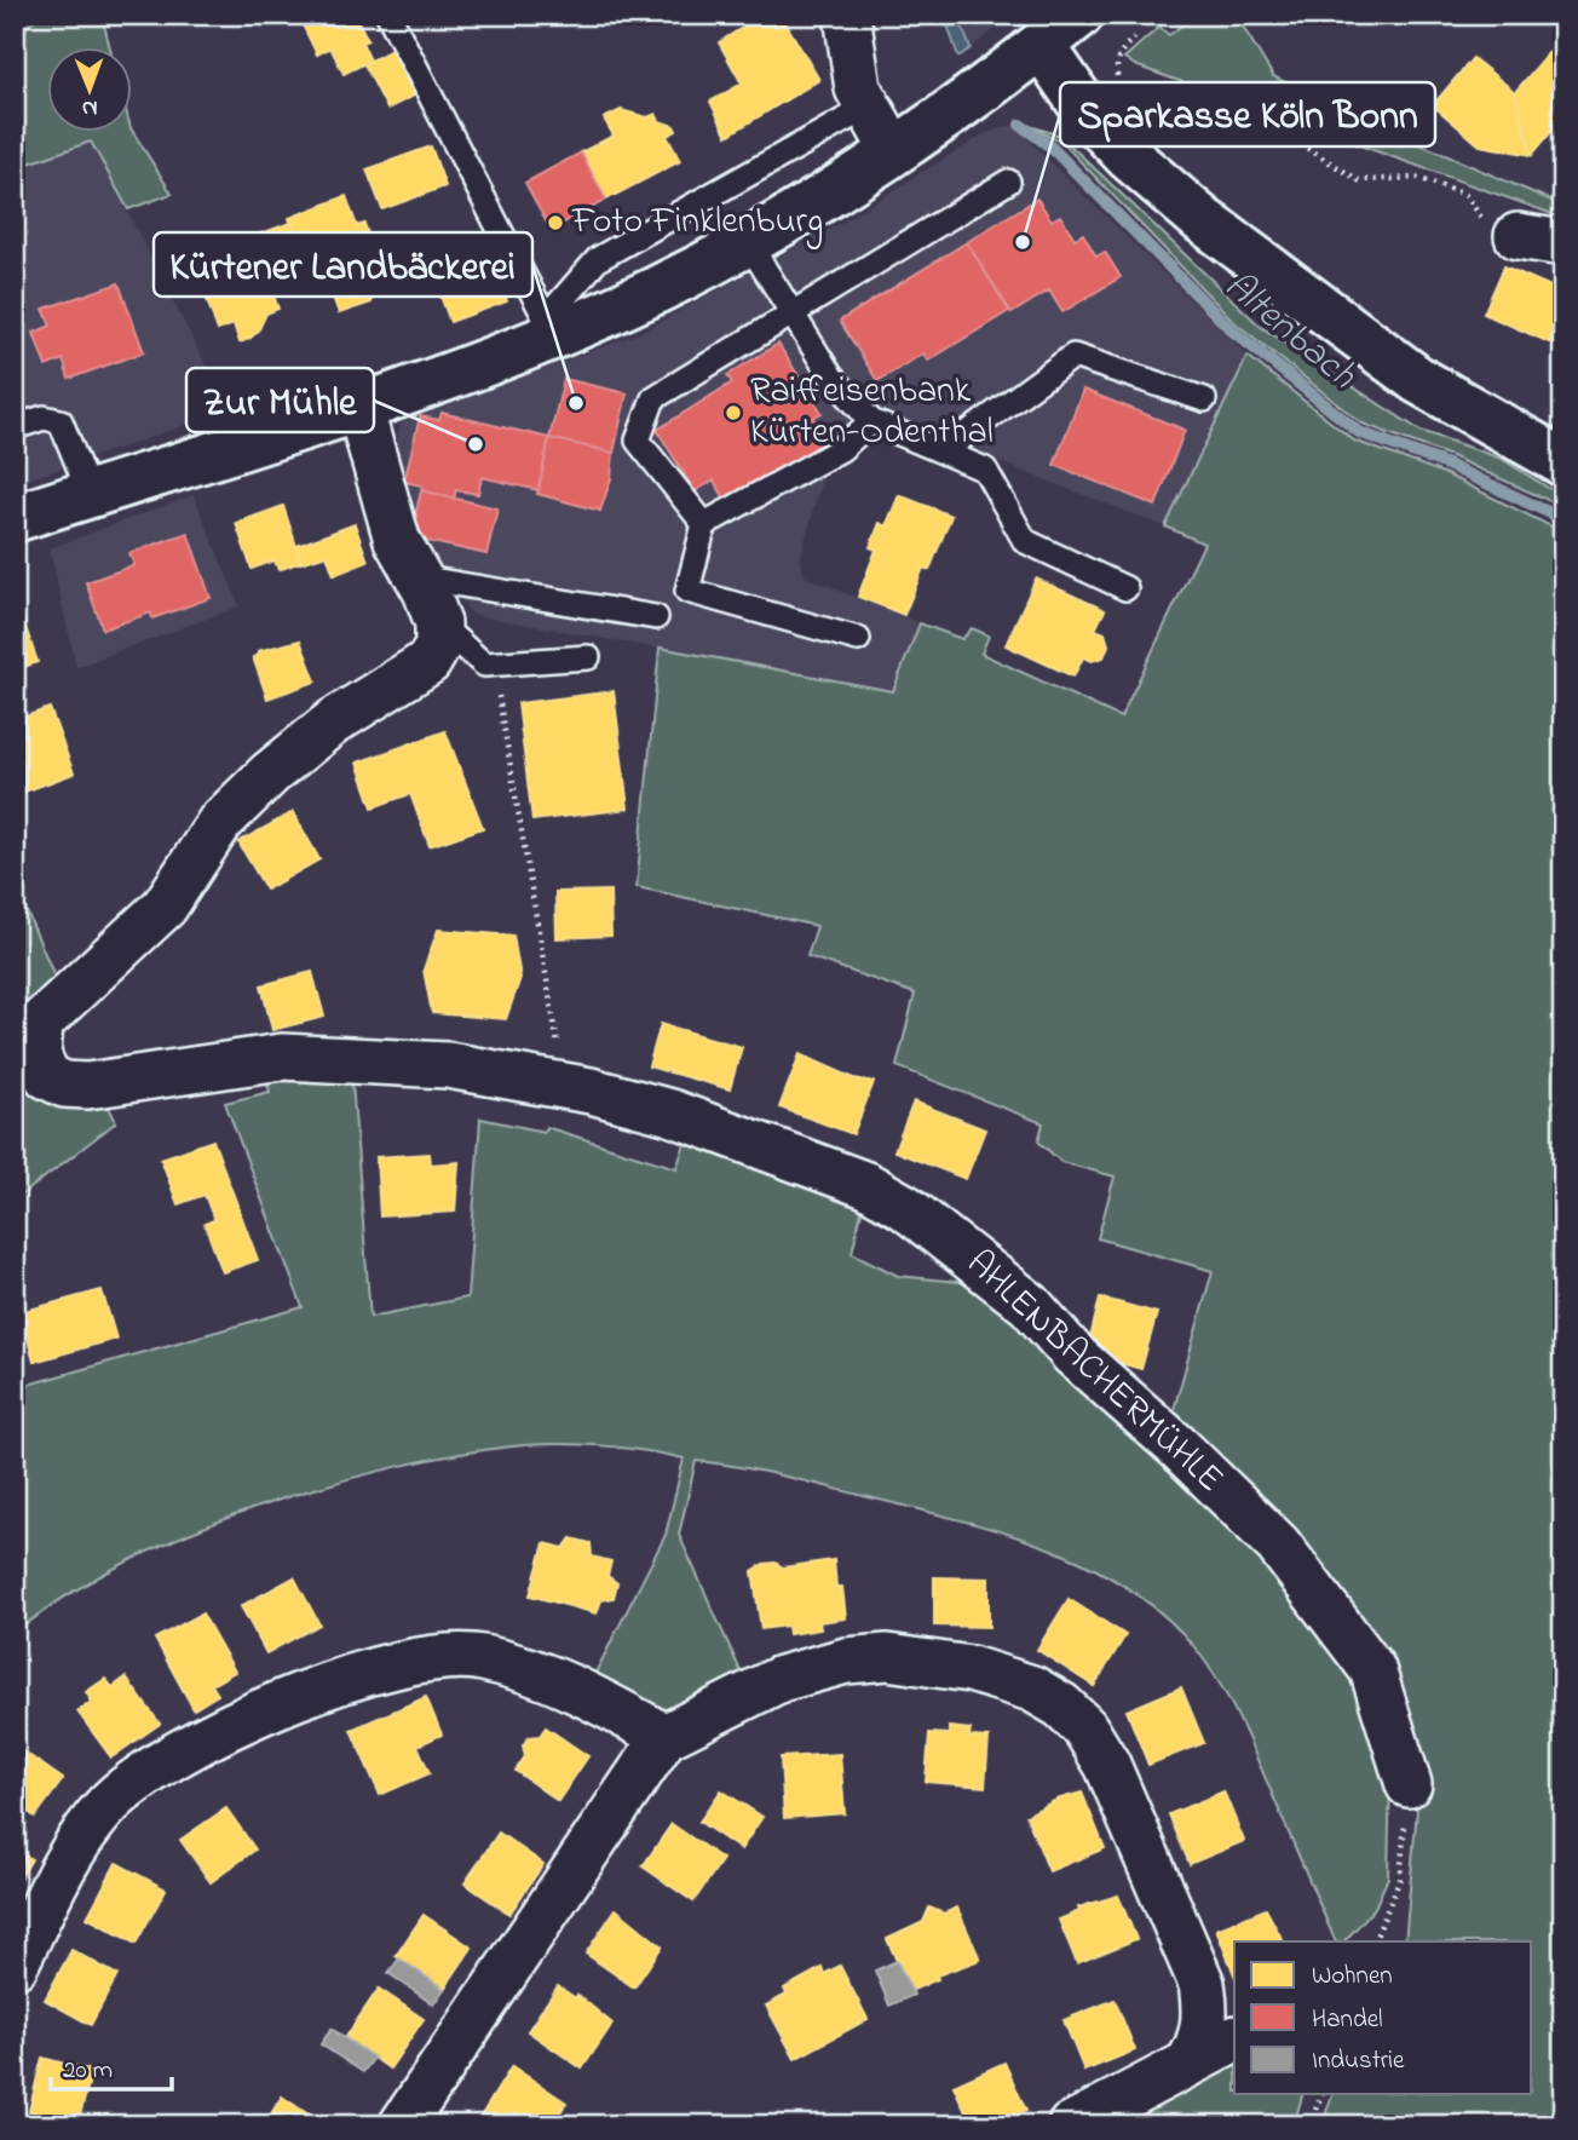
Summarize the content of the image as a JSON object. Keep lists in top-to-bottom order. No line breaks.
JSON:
{"streets":{"street":["AHLENBACHERMÜHLE"]},"water":["Altenbach"],"places":["Foto Finklenburg","Sparkasse Köln Bonn","Kürtener Landbäckerei","Raiffeisenbank Kürten-Odenthal","Zur Mühle"],"legend":["Wohnen","Handel","Industrie"],"scale_bar":"20 m","north":"bottom"}
